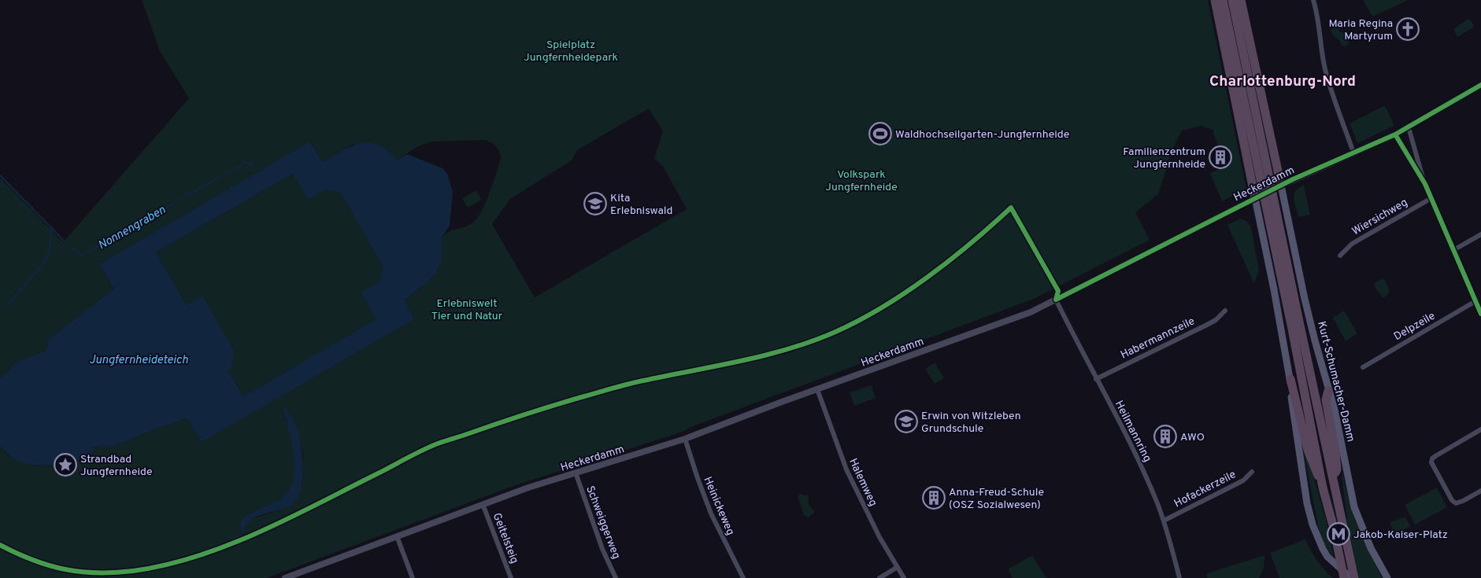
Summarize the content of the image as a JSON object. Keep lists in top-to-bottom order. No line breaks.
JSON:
{"streets":{"main road":["Kurt-Schumacher-Damm"],"street":["Heckerdamm","Wiersichweg","Delpzeile","Habermannzeile","Heilmannring","Halemweg","Hofackerzeile","Heinickeweg","Schweiggerweg","Geitelsteig"]},"crossings":[["Heckerdamm","Kurt-Schumacher-Damm"],["Heckerdamm","Heilmannring"],["Heckerdamm","Halemweg"],["Heckerdamm","Heinickeweg"],["Heckerdamm","Schweiggerweg"],["Heckerdamm","Geitelsteig"],["Habermannzeile","Heilmannring"],["Heilmannring","Hofackerzeile"]],"districts":["Charlottenburg-Nord"],"water":["Nonnengraben","Jungfernheideteich"],"parks":["Spielplatz Jungfernheidepark","Volkspark Jungfernheide","Erlebniswelt Tier und Natur"],"places":{"church":["Maria Regina Martyrum"],"sports":["Waldhochseilgarten-Jungfernheide"],"building":["Familienzentrum Jungfernheide","AWO","Anna-Freud-Schule (OSZ Sozialwesen)"],"school or university":["Kita Erlebniswald","Erwin von Witzleben Grundschule"],"place":["Strandbad Jungfernheide"],"metro station":["Jakob-Kaiser-Platz"]}}
